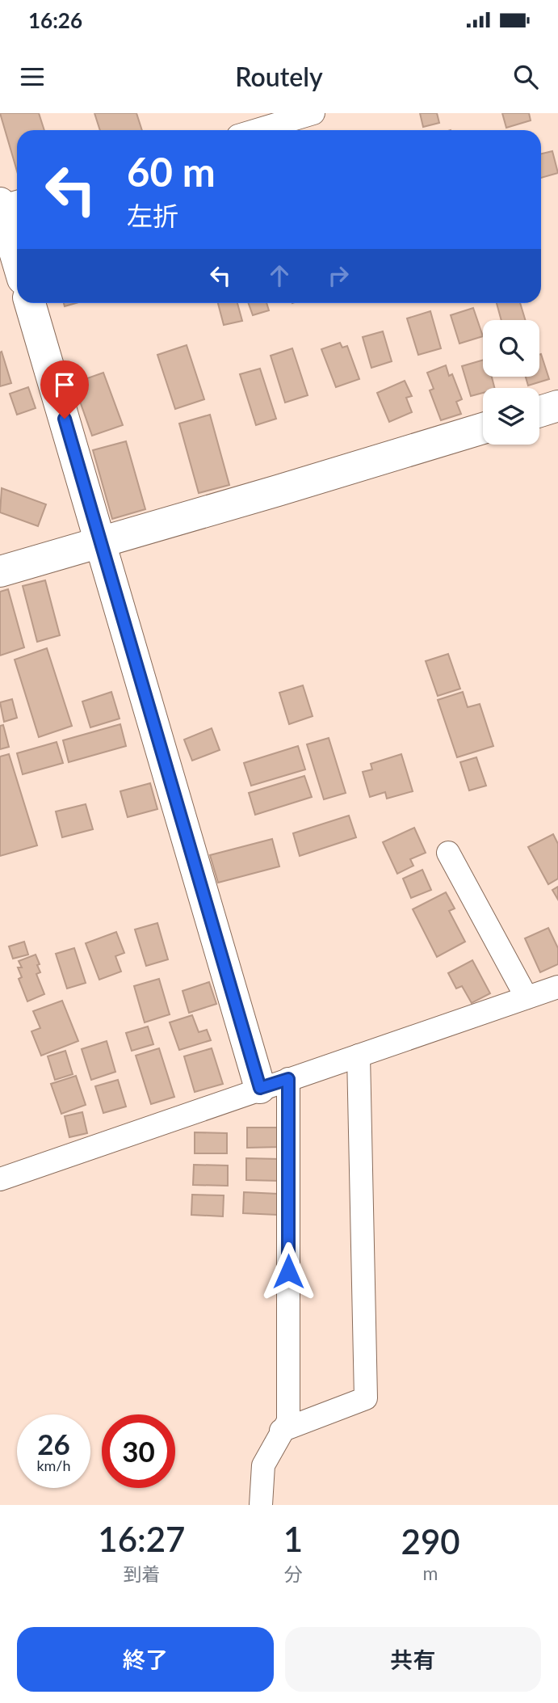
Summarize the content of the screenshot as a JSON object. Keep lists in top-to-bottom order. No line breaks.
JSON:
{"page":{"status":"16:26","header":"Routely","turn":["60 m","左折"],"speed":"26 km/h","limit":"30","eta":["16:27","到着","1","分","290","m"],"buttons":["終了","共有"]}}
